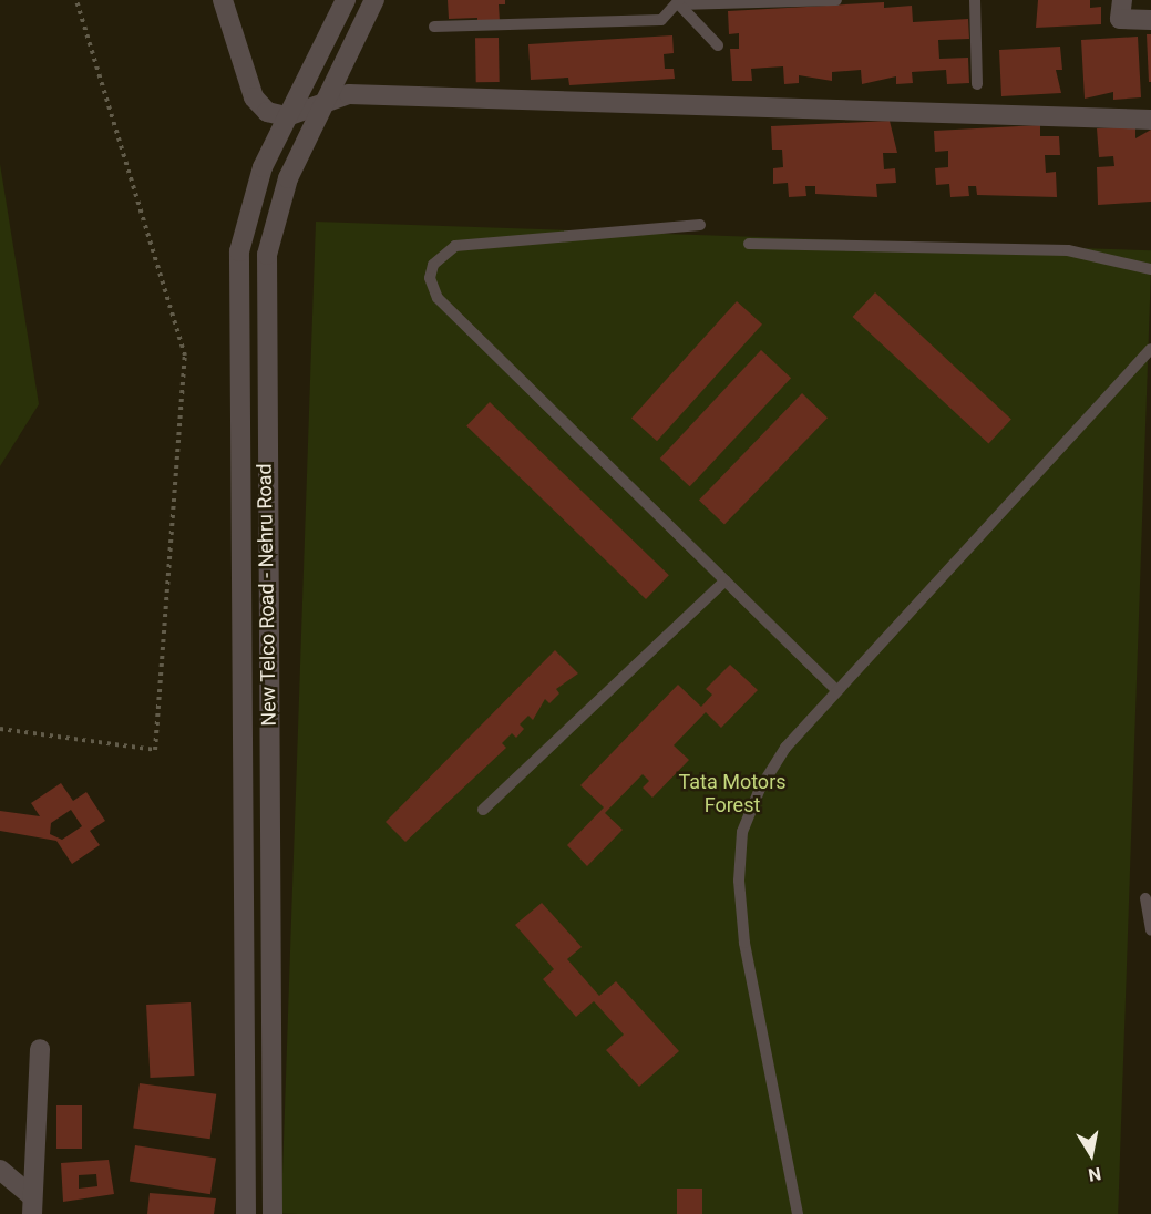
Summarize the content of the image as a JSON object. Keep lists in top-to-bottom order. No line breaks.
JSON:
{"streets":{"street":["New Telco Road - Nehru Road"]},"parks":["Tata Motors Forest"],"north":"bottom"}
